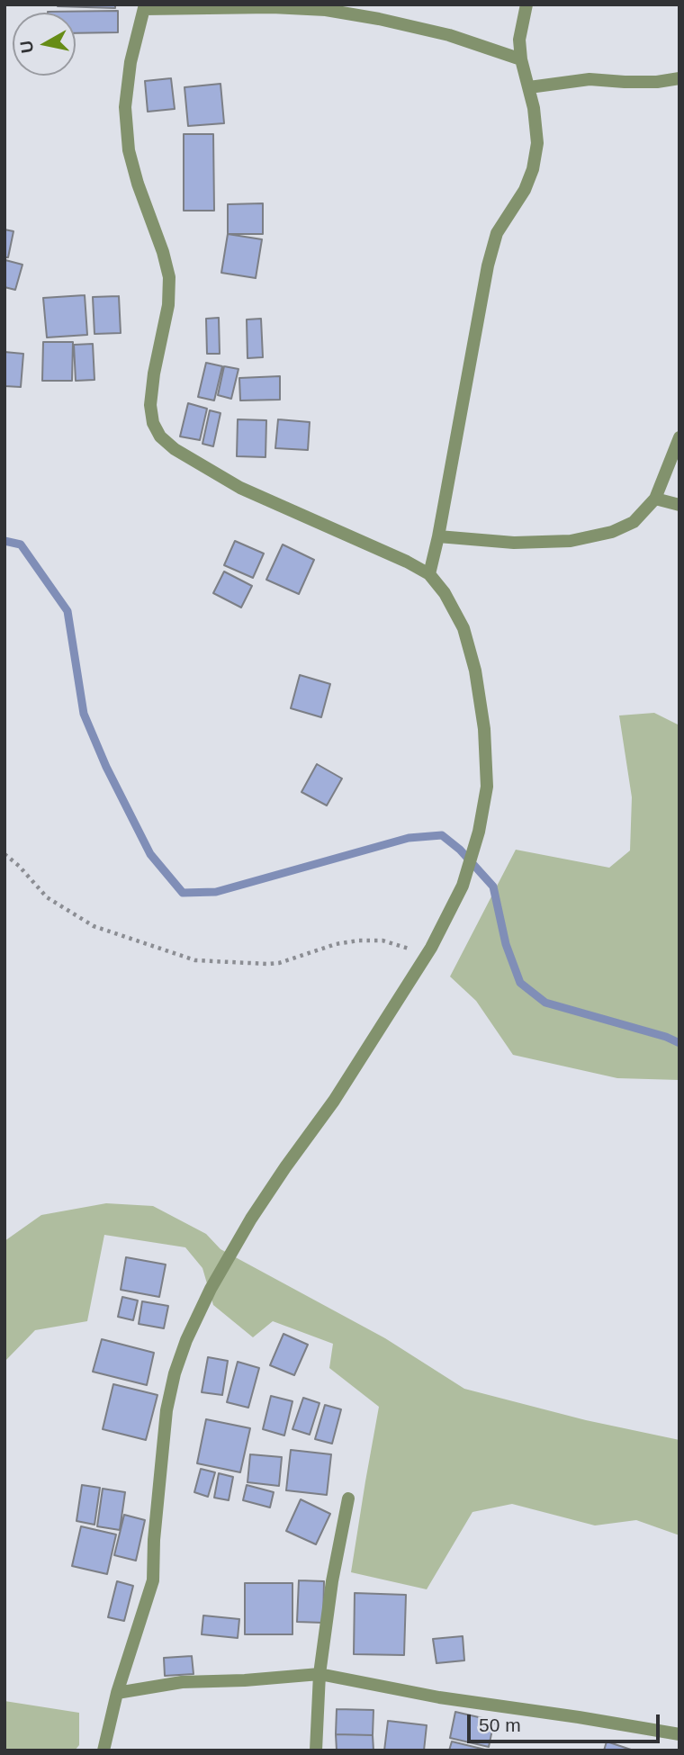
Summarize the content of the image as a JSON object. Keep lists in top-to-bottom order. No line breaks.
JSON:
{"scale_bar":"50 m","north":"left"}
